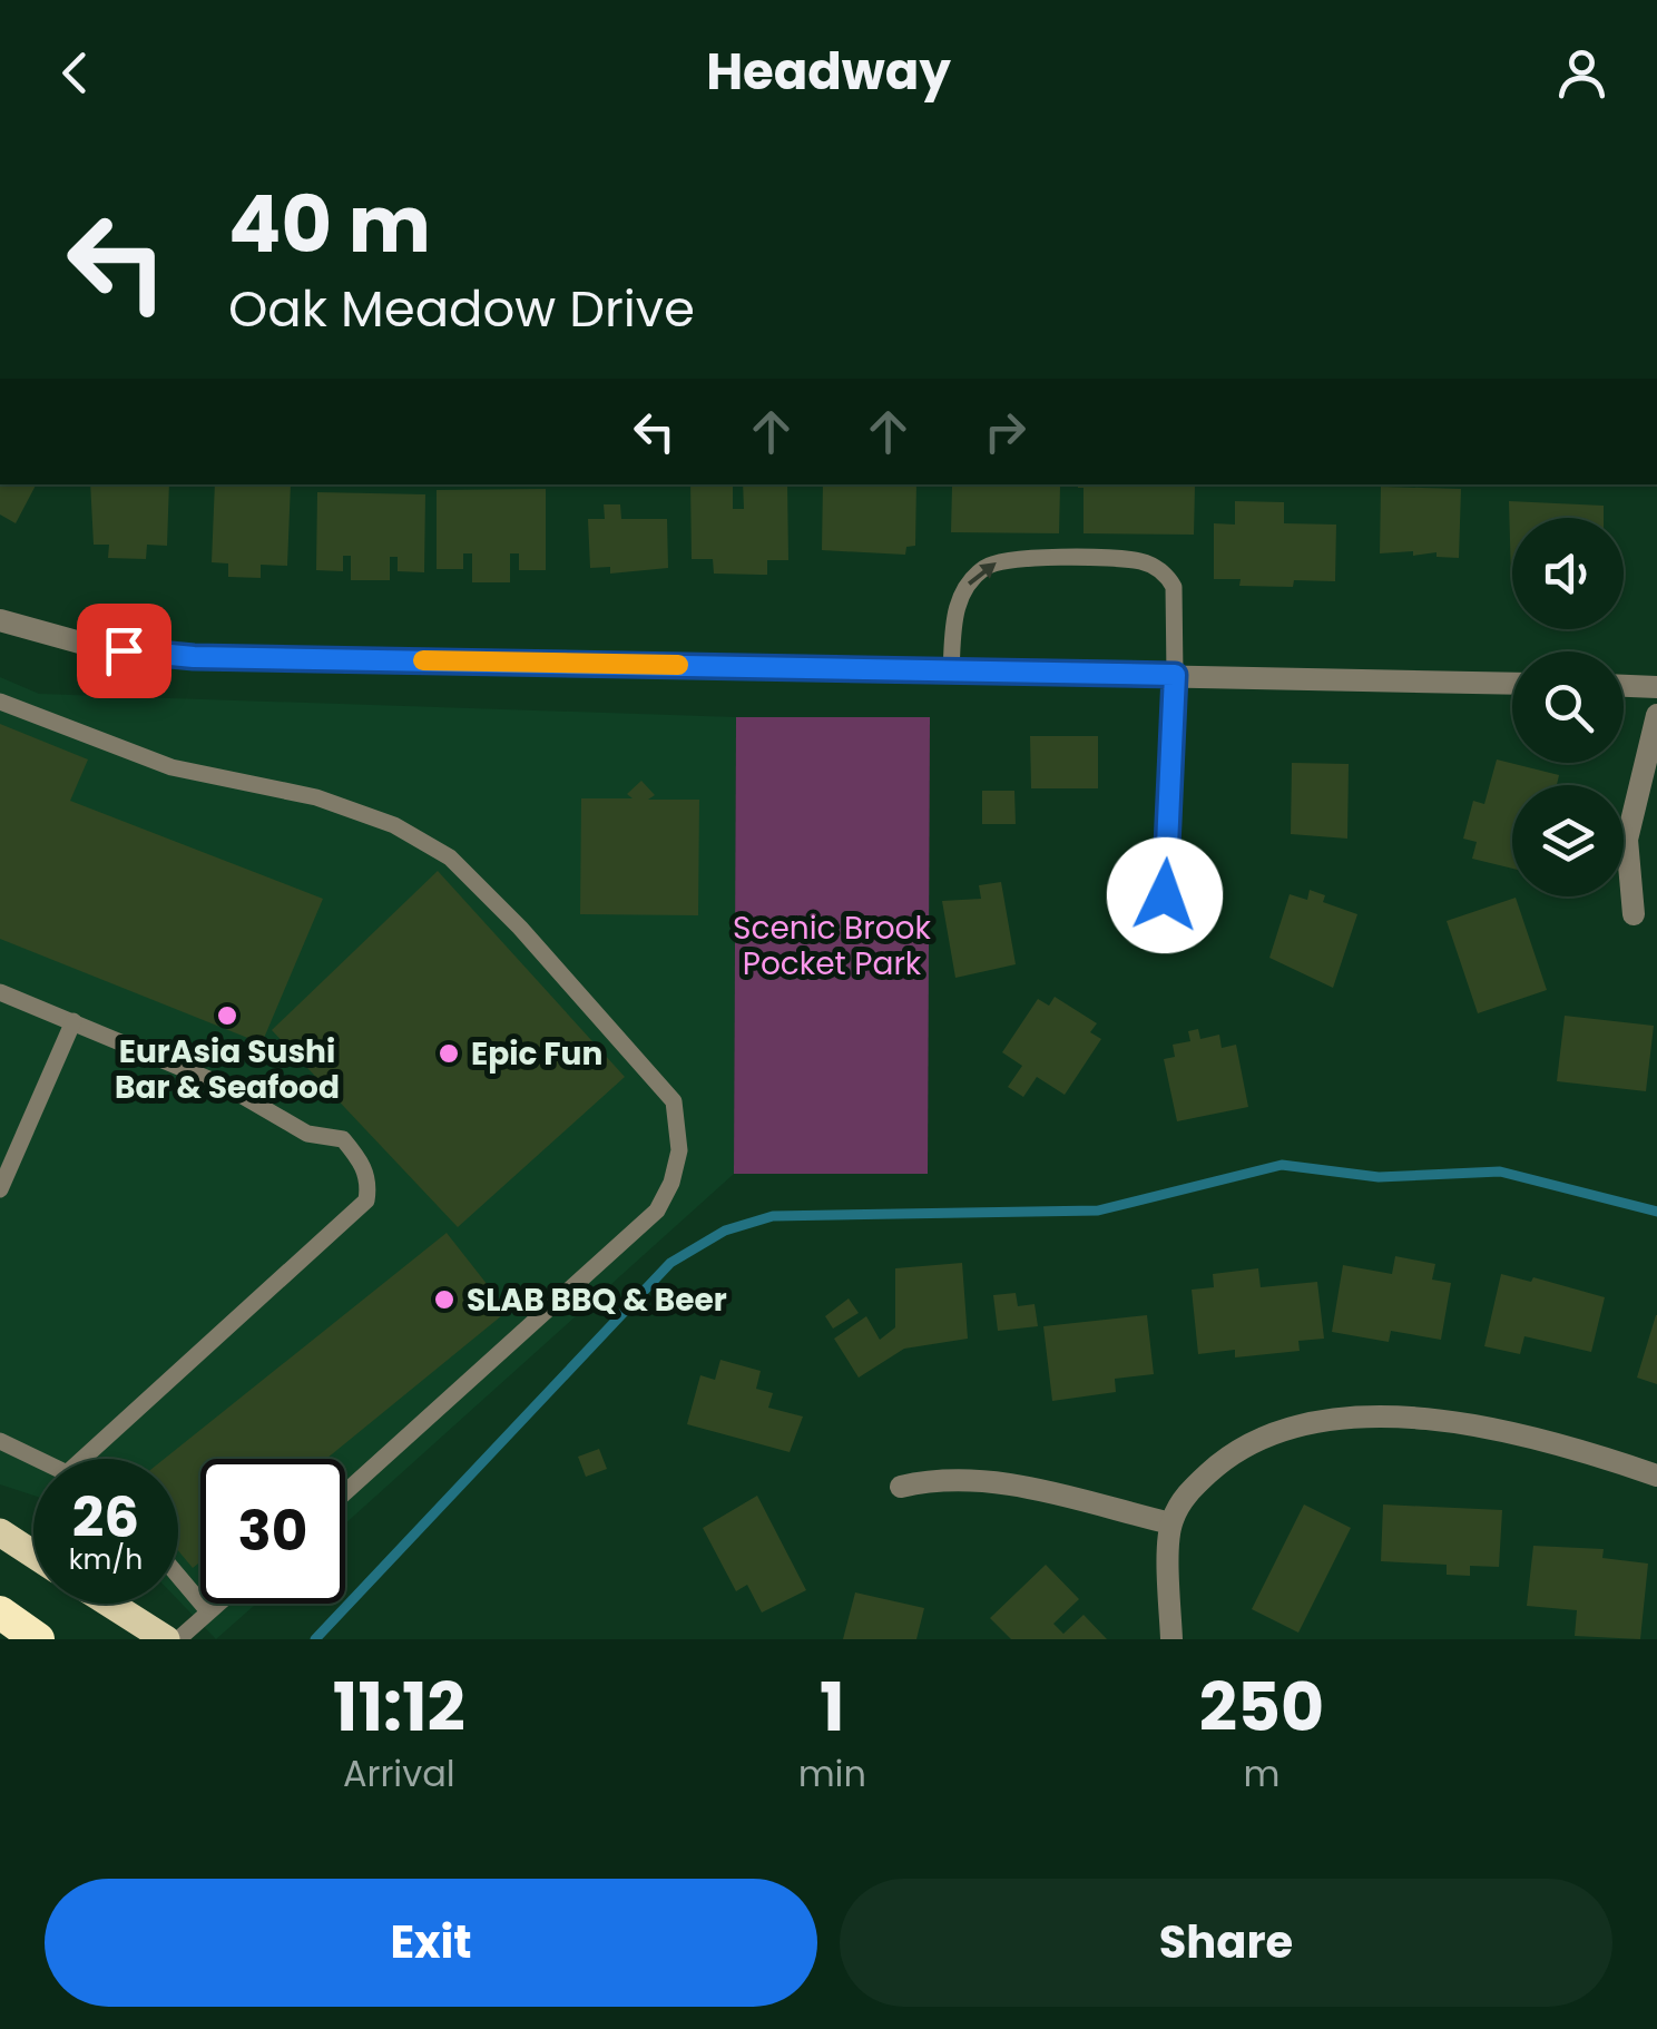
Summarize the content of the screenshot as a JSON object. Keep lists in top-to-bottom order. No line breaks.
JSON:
{"parks":["Scenic Brook Pocket Park"],"places":["EurAsia Sushi Bar & Seafood","Epic Fun","SLAB BBQ & Beer"],"page":{"header":"Headway","turn":["40 m","Oak Meadow Drive"],"speed":"26 km/h","limit":"30","eta":["11:12","Arrival","1","min","250","m"],"buttons":["Exit","Share"]}}
